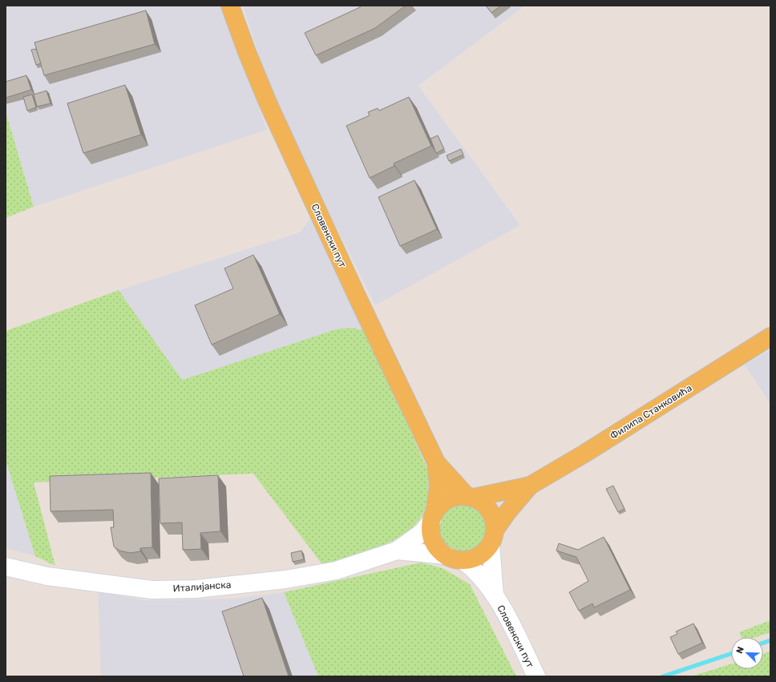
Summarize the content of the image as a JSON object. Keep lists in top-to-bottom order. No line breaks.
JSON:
{"streets":{"main road":["Словенски пут","Филипа Станковића"],"street":["Италијанска"]},"crossings":[["Словенски пут","Филипа Станковића"],["Словенски пут","Италијанска"],["Филипа Станковића","Италијанска"]],"north":"top left"}
